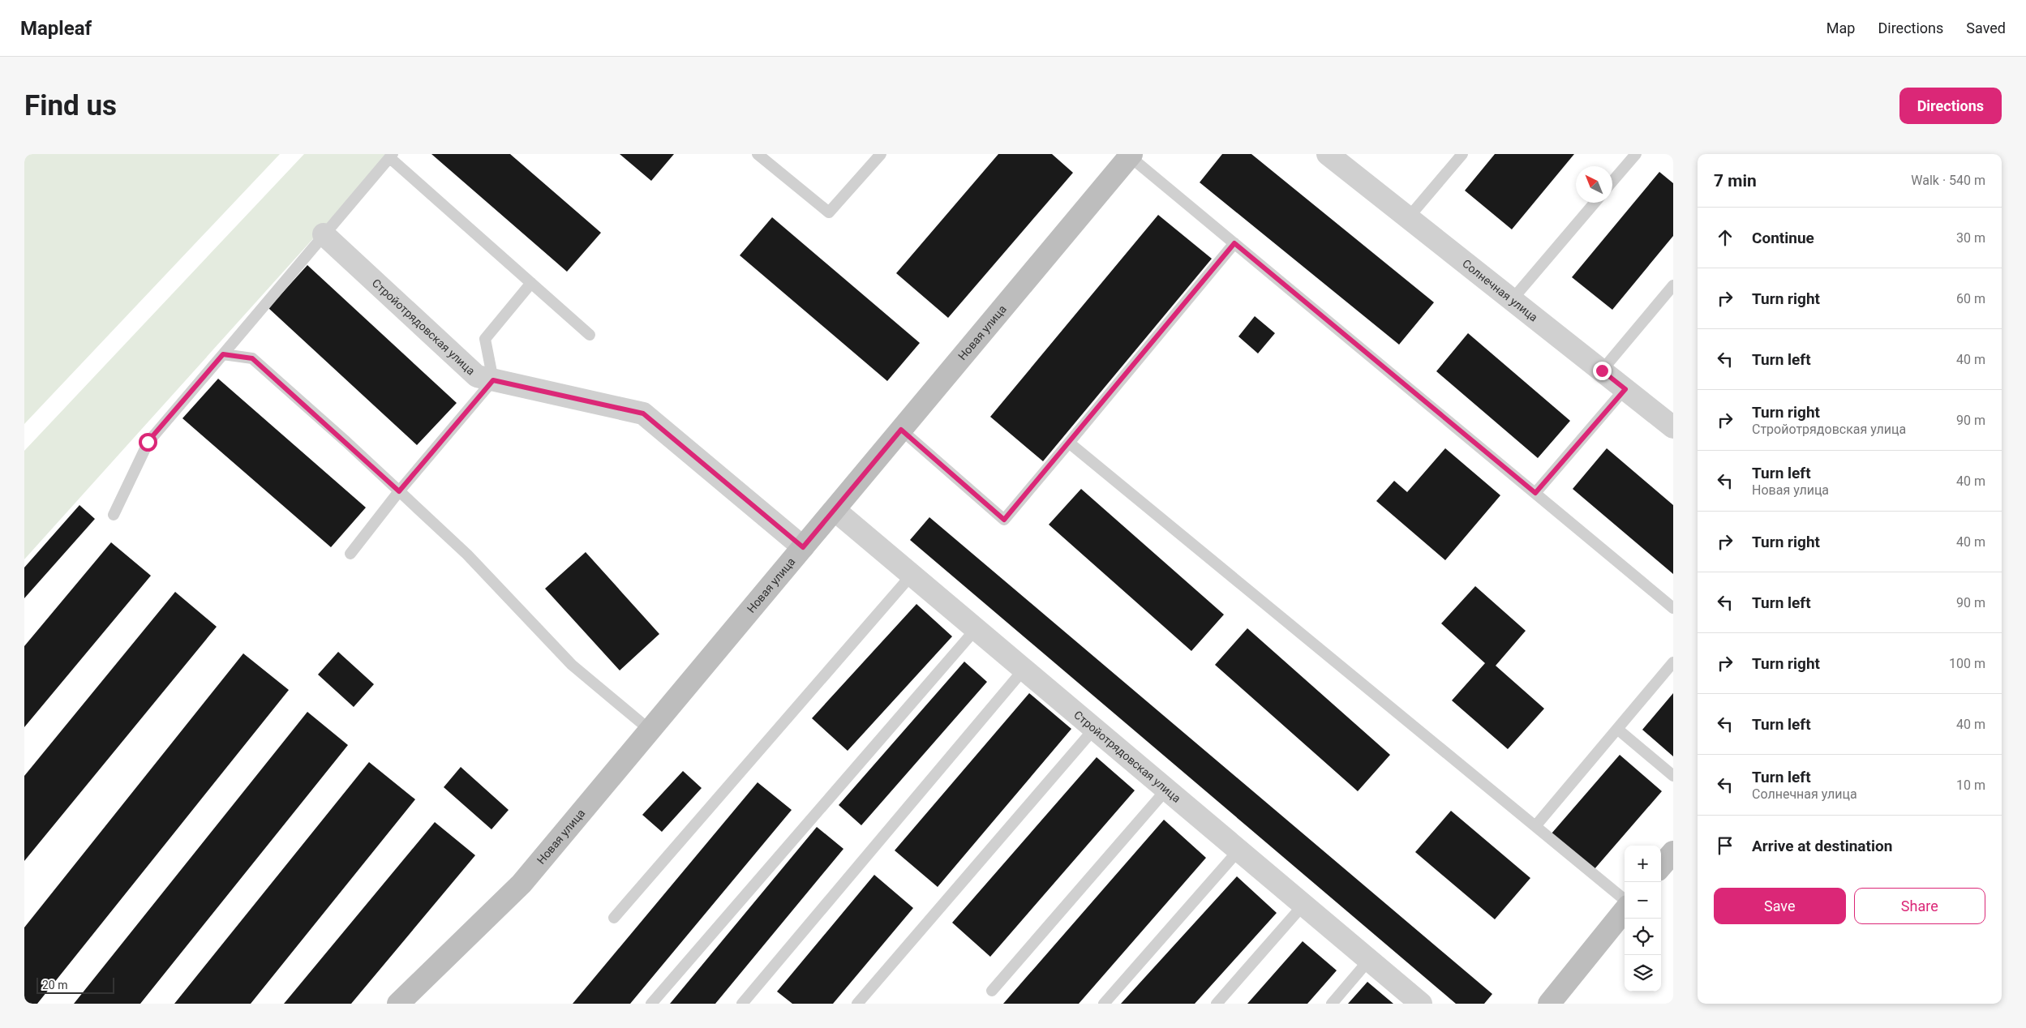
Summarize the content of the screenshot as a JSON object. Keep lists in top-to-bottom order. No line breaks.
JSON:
{"streets":{"main road":["Новая улица"],"street":["Солнечная улица","Стройотрядовская улица"]},"crossings":[["Стройотрядовская улица","Новая улица"]],"scale_bar":"20 m","north":"top left","page":{"header":"Mapleaf","nav":["Map","Directions","Saved"],"buttons":["Directions",["Save","Share"]],"title":"Find us","heading":["7 min","Walk · 540 m"],"list":[["Continue","30 m"],["Turn right","60 m"],["Turn left","40 m"],["Turn right","Стройотрядовская улица","90 m"],["Turn left","Новая улица","40 m"],["Turn right","40 m"],["Turn left","90 m"],["Turn right","100 m"],["Turn left","40 m"],["Turn left","Солнечная улица","10 m"],"Arrive at destination"],"map_buttons":["+","−"],"scale":"20 m"}}
